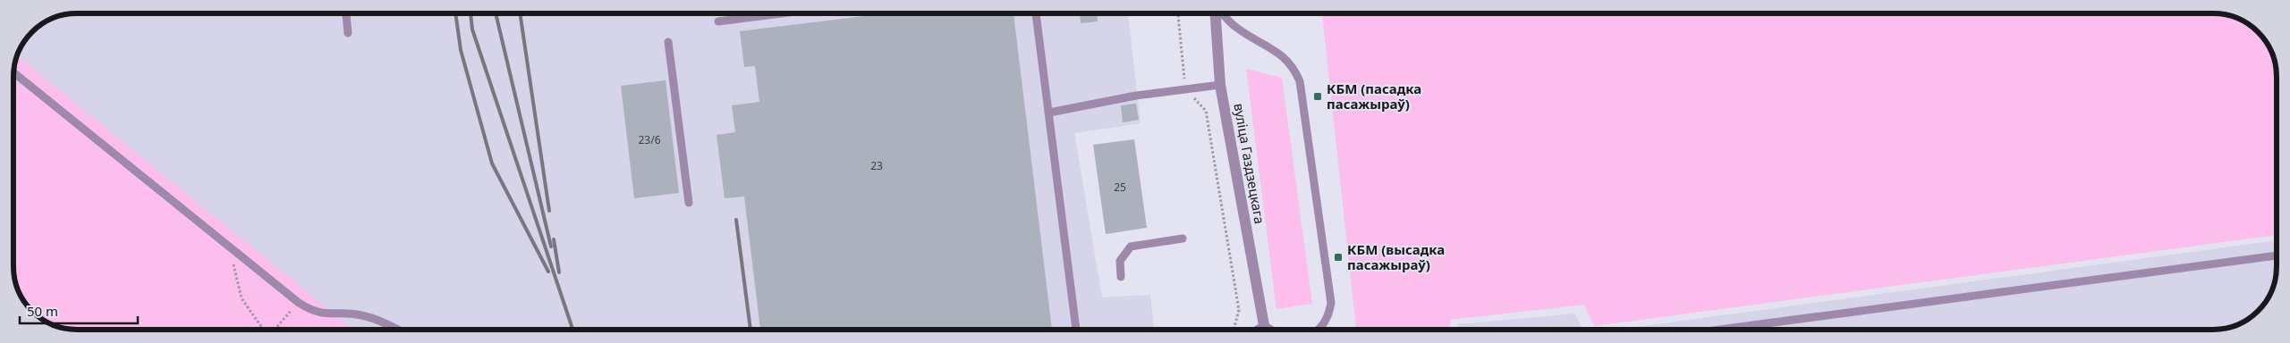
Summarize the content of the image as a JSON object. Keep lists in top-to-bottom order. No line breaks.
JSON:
{"streets":{"street":["вуліца Газдзецкага"]},"places":{"transit":["КБМ (пасадка пасажыраў)","КБМ (высадка пасажыраў)"]},"house_numbers":["23/6","23","25"],"scale_bar":"50 m"}
